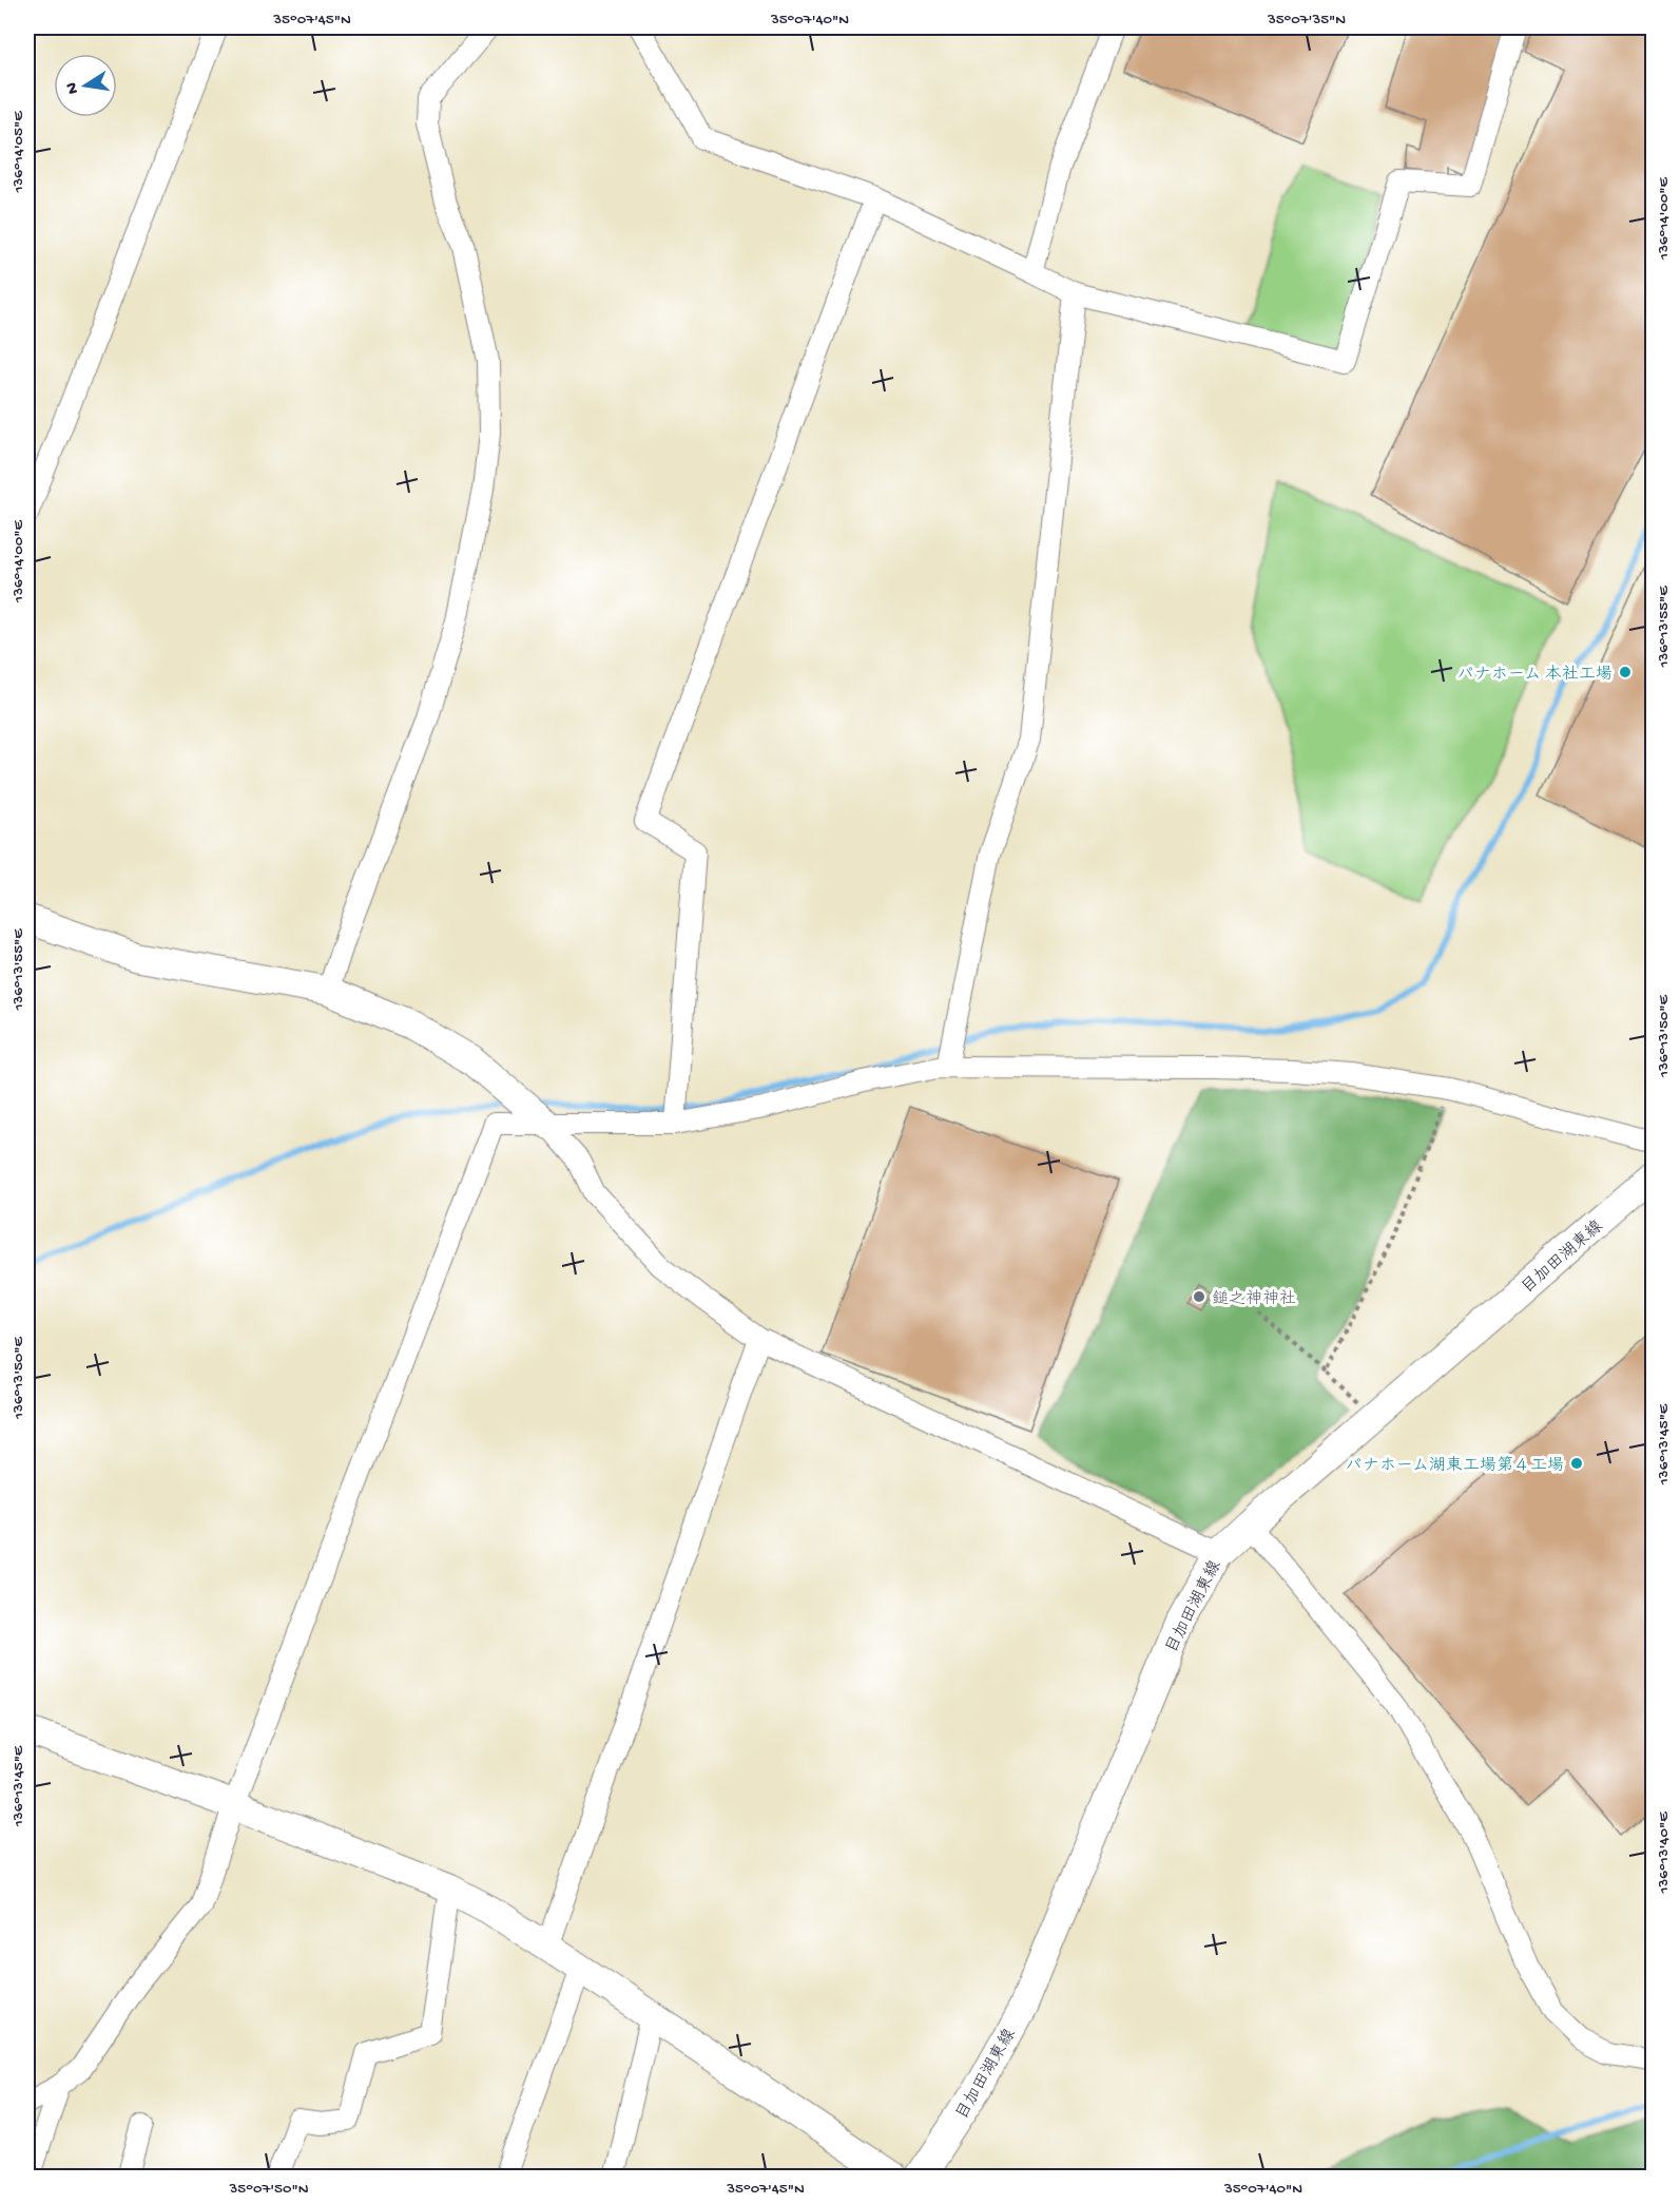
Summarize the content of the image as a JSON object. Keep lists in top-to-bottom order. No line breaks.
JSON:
{"streets":{"street":["目加田湖東線"]},"places":["パナホーム 本社工場","鎚之神神社","パナホーム湖東工場第４工場"],"north":"left","coordinates":["35°07'45\"N","35°07'40\"N","35°07'35\"N","136°14'05\"E","136°14'00\"E","136°13'55\"E","136°13'50\"E","136°13'45\"E","136°13'40\"E","35°07'50\"N"]}
